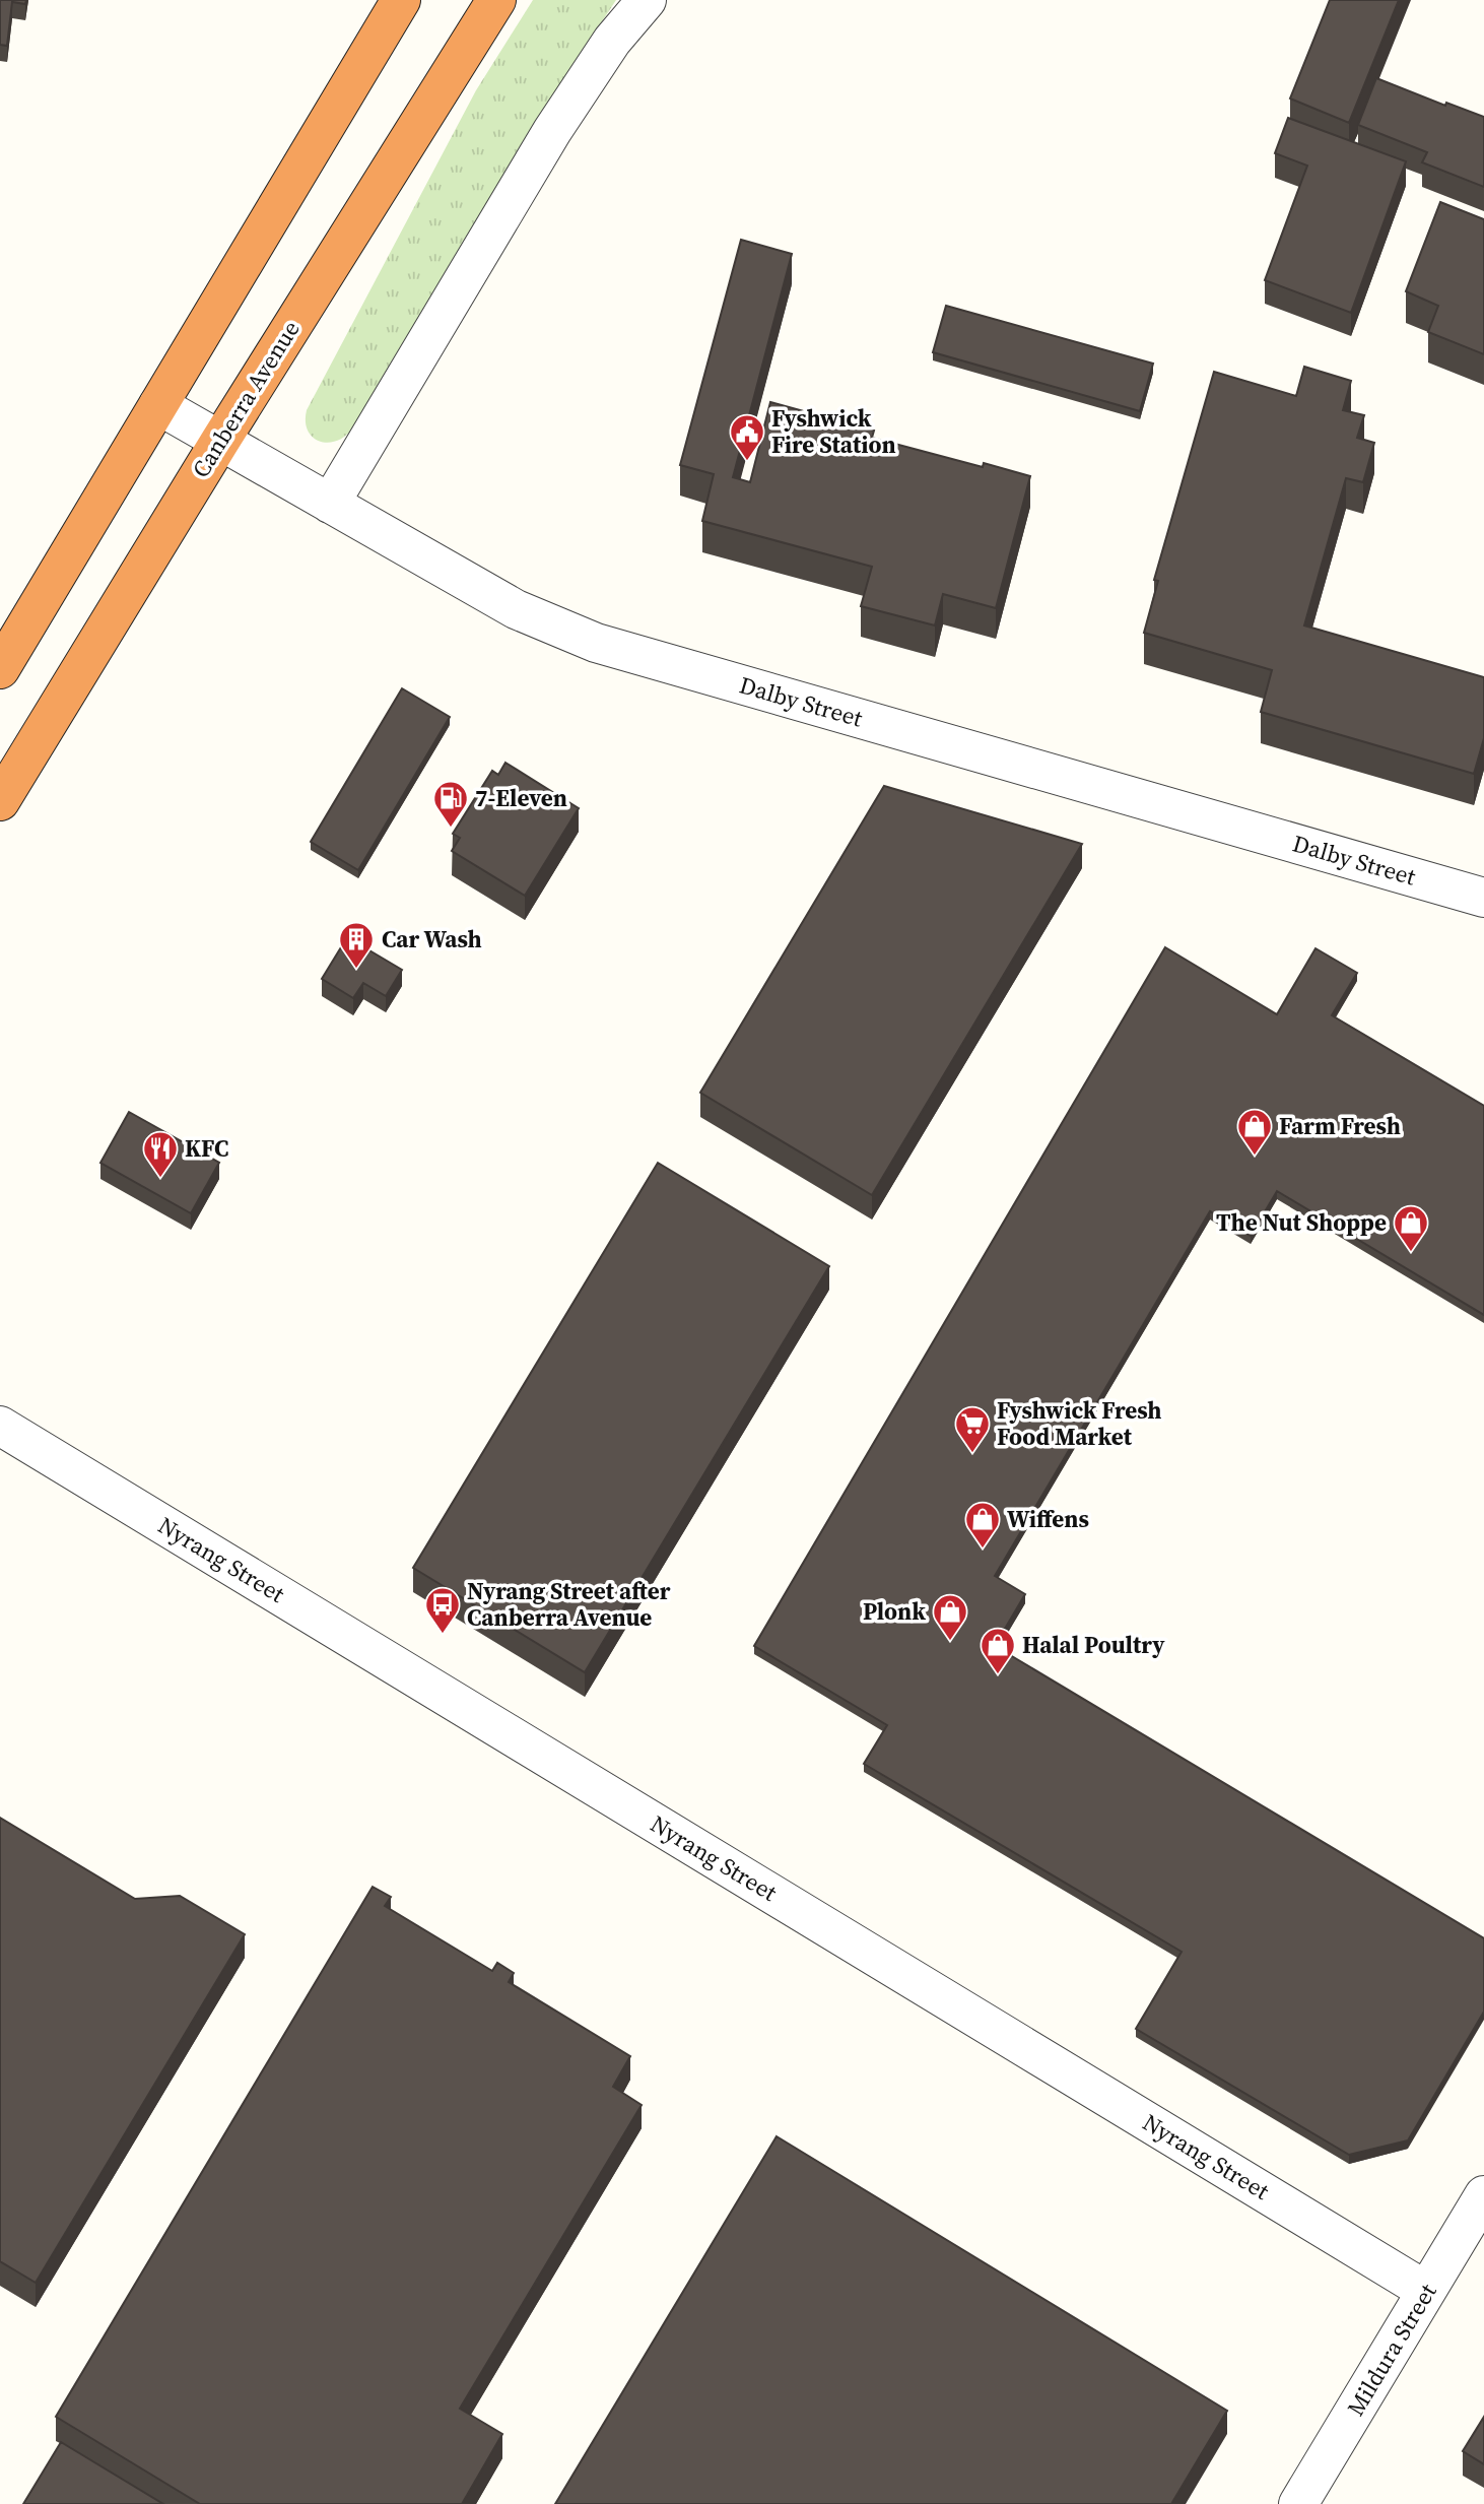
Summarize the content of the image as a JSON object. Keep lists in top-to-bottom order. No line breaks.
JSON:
{"streets":{"highway":["Canberra Avenue"],"street":["Dalby Street","Nyrang Street","Mildura Street"]},"crossings":[["Canberra Avenue","Dalby Street"],["Nyrang Street","Mildura Street"]],"places":{"public building":["Fyshwick Fire Station"],"fuel station":["7-Eleven"],"building":["Car Wash"],"shop":["Farm Fresh","The Nut Shoppe","Wiffens","Plonk","Halal Poultry"],"restaurant":["KFC"],"supermarket":["Fyshwick Fresh Food Market"],"bus stop":["Nyrang Street after Canberra Avenue"]}}
